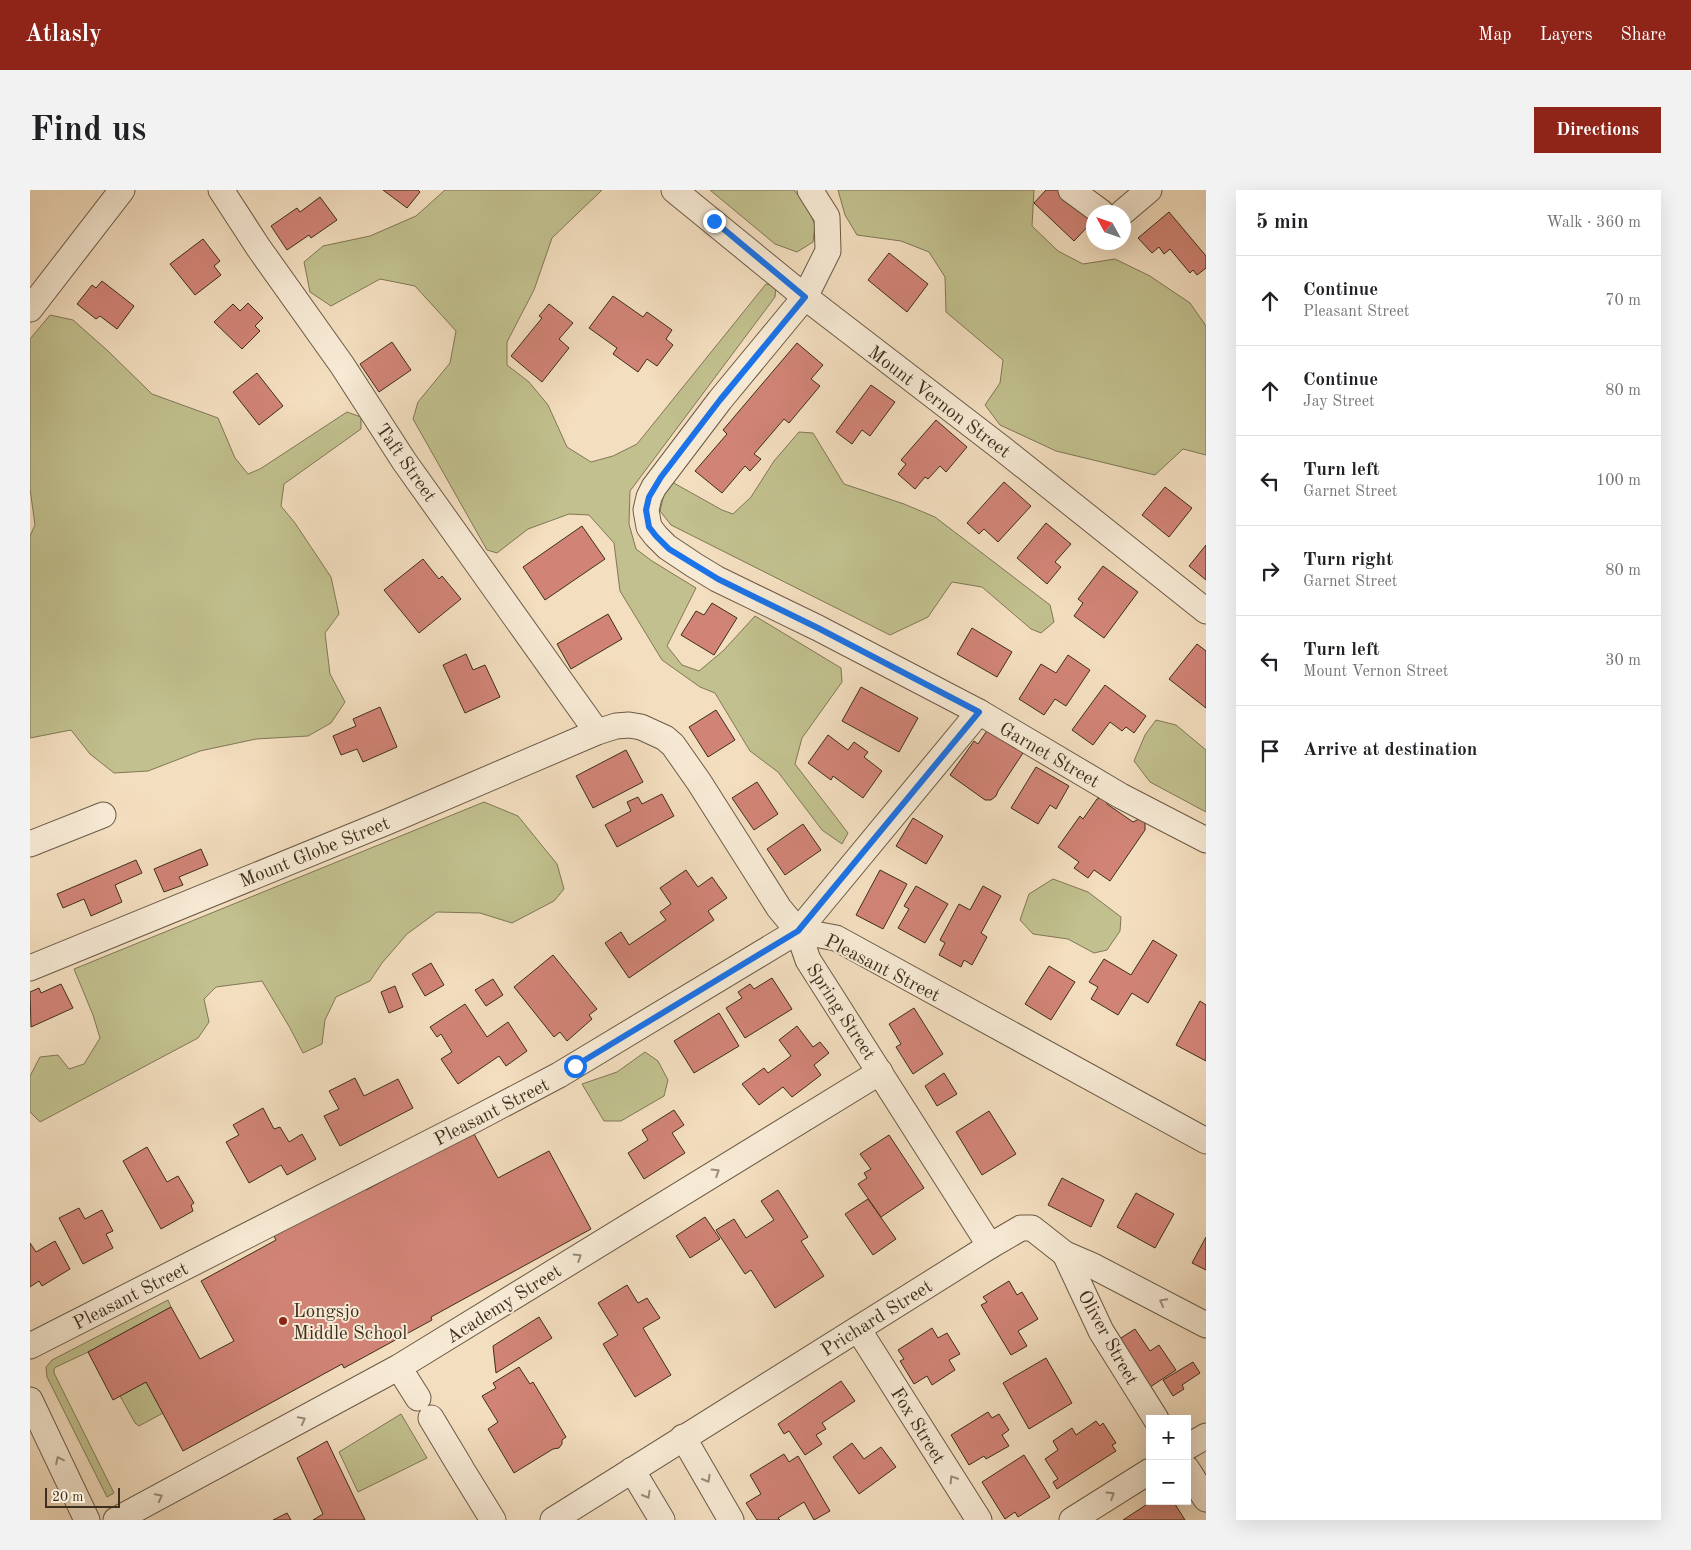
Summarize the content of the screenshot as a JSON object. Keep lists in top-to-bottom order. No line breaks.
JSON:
{"streets":{"street":["Mount Vernon Street","Taft Street","Garnet Street","Mount Globe Street","Pleasant Street","Spring Street","Academy Street","Prichard Street","Oliver Street","Fox Street"]},"crossings":[["Mount Vernon Street","Garnet Street"],["Taft Street","Mount Globe Street"],["Taft Street","Spring Street"],["Mount Globe Street","Spring Street"],["Pleasant Street","Spring Street"],["Spring Street","Academy Street"],["Spring Street","Prichard Street"],["Prichard Street","Oliver Street"],["Prichard Street","Fox Street"]],"one_way":["Academy Street"],"places":["Longsjo Middle School"],"scale_bar":"20 m","north":"top left","page":{"header":"Atlasly","nav":["Map","Layers","Share"],"buttons":"Directions","title":"Find us","heading":["5 min","Walk · 360 m"],"list":[["Continue","Pleasant Street","70 m"],["Continue","Jay Street","80 m"],["Turn left","Garnet Street","100 m"],["Turn right","Garnet Street","80 m"],["Turn left","Mount Vernon Street","30 m"],"Arrive at destination"],"map_buttons":["+","−"],"scale":"20 m"}}
